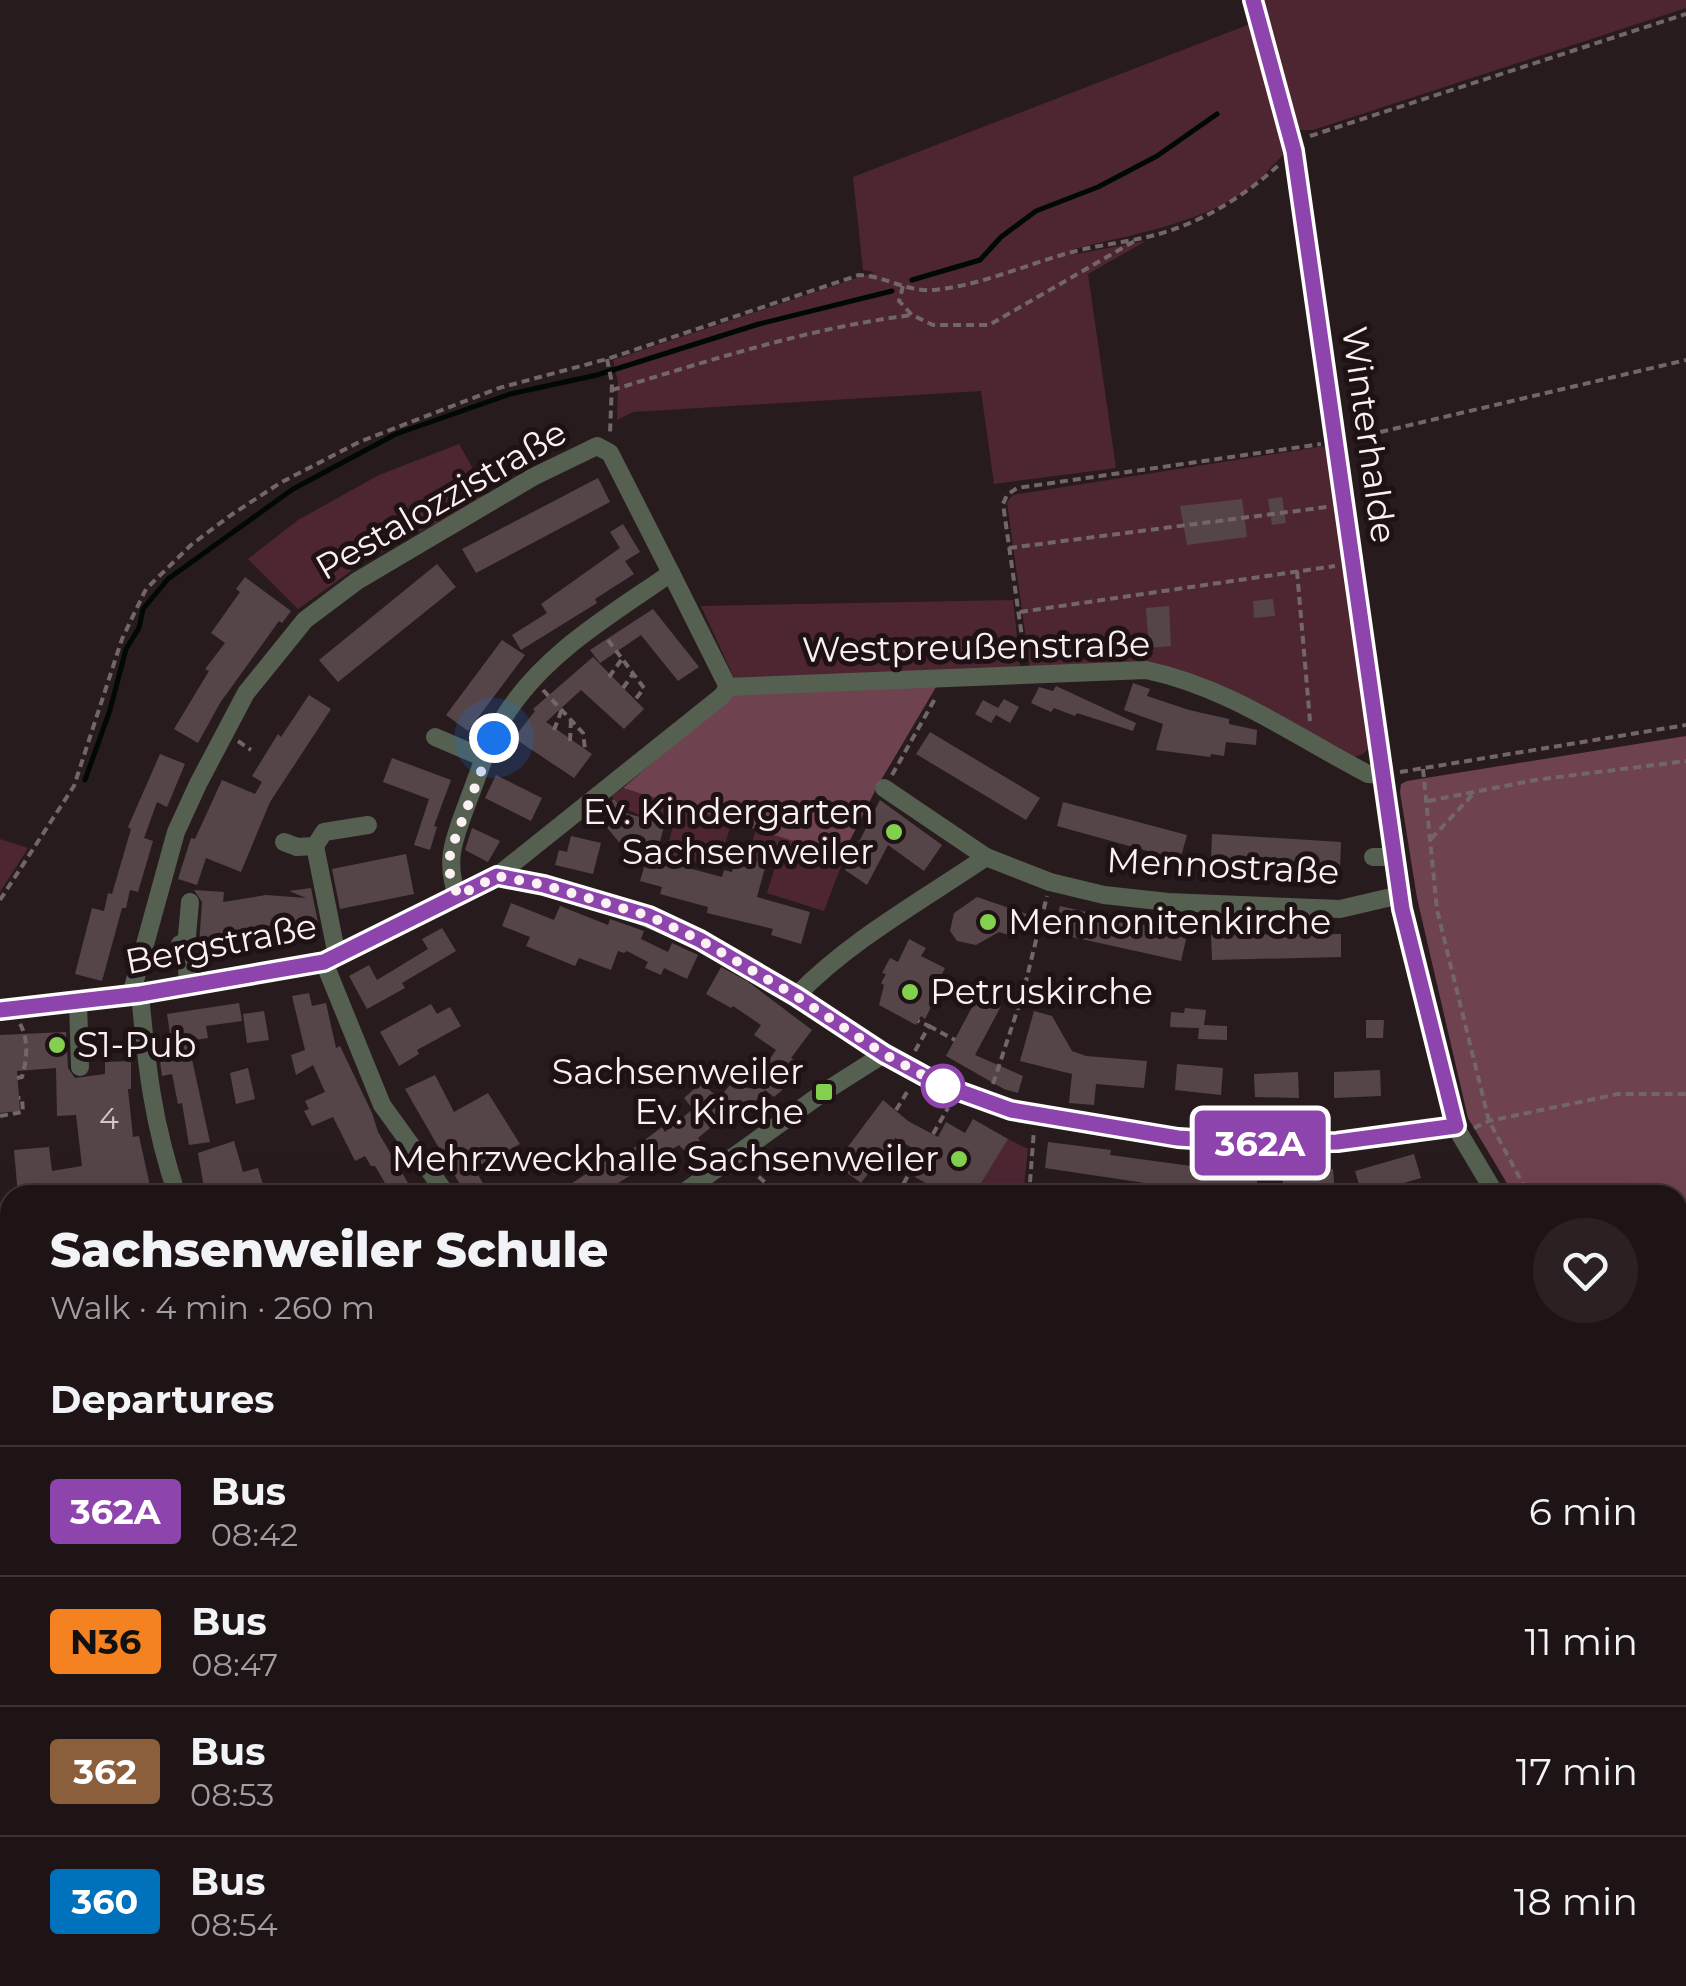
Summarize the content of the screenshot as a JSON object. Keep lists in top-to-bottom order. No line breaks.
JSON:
{"streets":{"street":["Winterhalde","Pestalozzistraße","Westpreußenstraße","Mennostraße","Bergstraße"]},"crossings":[["Winterhalde","Westpreußenstraße"],["Winterhalde","Mennostraße"],["Pestalozzistraße","Bergstraße"],["Westpreußenstraße","Bergstraße"]],"places":{"other":["Ev. Kindergarten Sachsenweiler","Mennonitenkirche","Petruskirche","S1-Pub","Mehrzweckhalle Sachsenweiler"],"transit":["Sachsenweiler Ev. Kirche"]},"lines":["bus line 362A"],"house_numbers":["4"],"page":{"on_map":"362A","heading":[["Sachsenweiler Schule","Walk · 4 min · 260 m"],"Departures"],"list":[{"mark":"362A","name":"Bus","note":"08:42","value":"6 min"},{"mark":"N36","name":"Bus","note":"08:47","value":"11 min"},{"mark":"362","name":"Bus","note":"08:53","value":"17 min"},{"mark":"360","name":"Bus","note":"08:54","value":"18 min"}]}}
